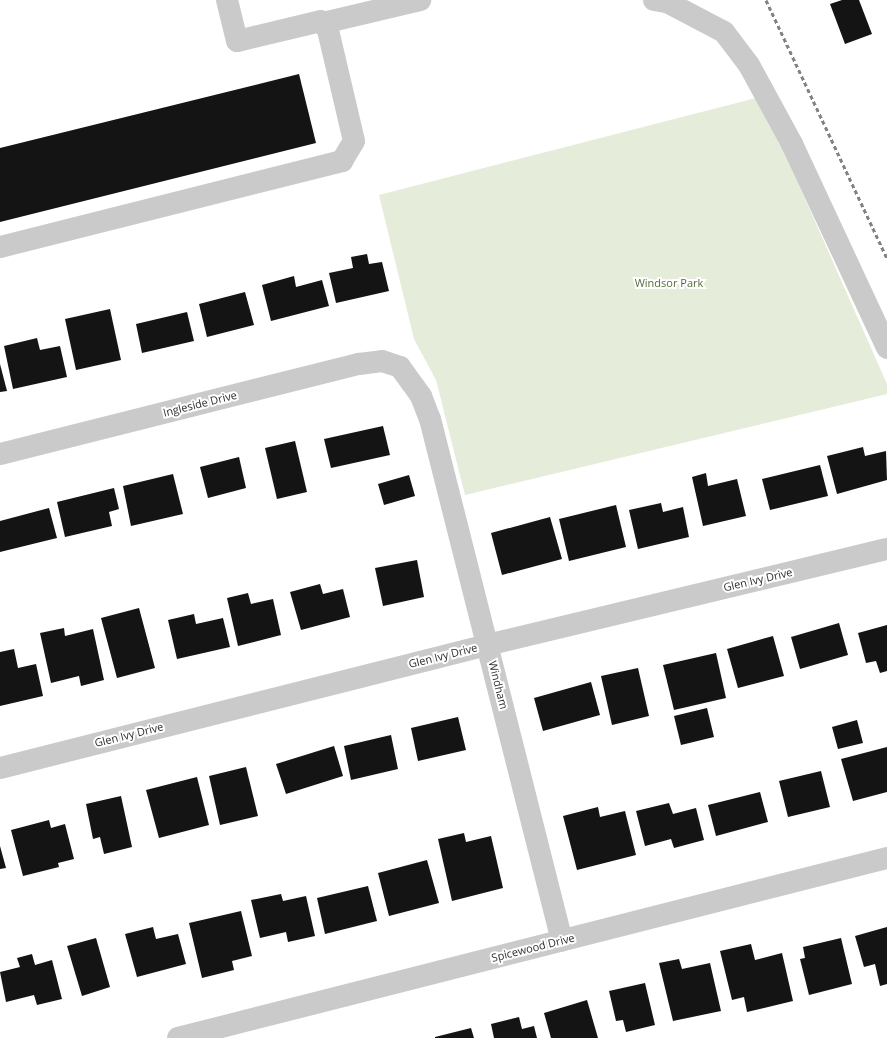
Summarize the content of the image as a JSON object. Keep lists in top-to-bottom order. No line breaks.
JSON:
{"streets":{"street":["Ingleside Drive","Glen Ivy Drive","Windham","Spicewood Drive"]},"crossings":[["Ingleside Drive","Windham"],["Glen Ivy Drive","Windham"],["Windham","Spicewood Drive"]],"parks":["Windsor Park"]}
